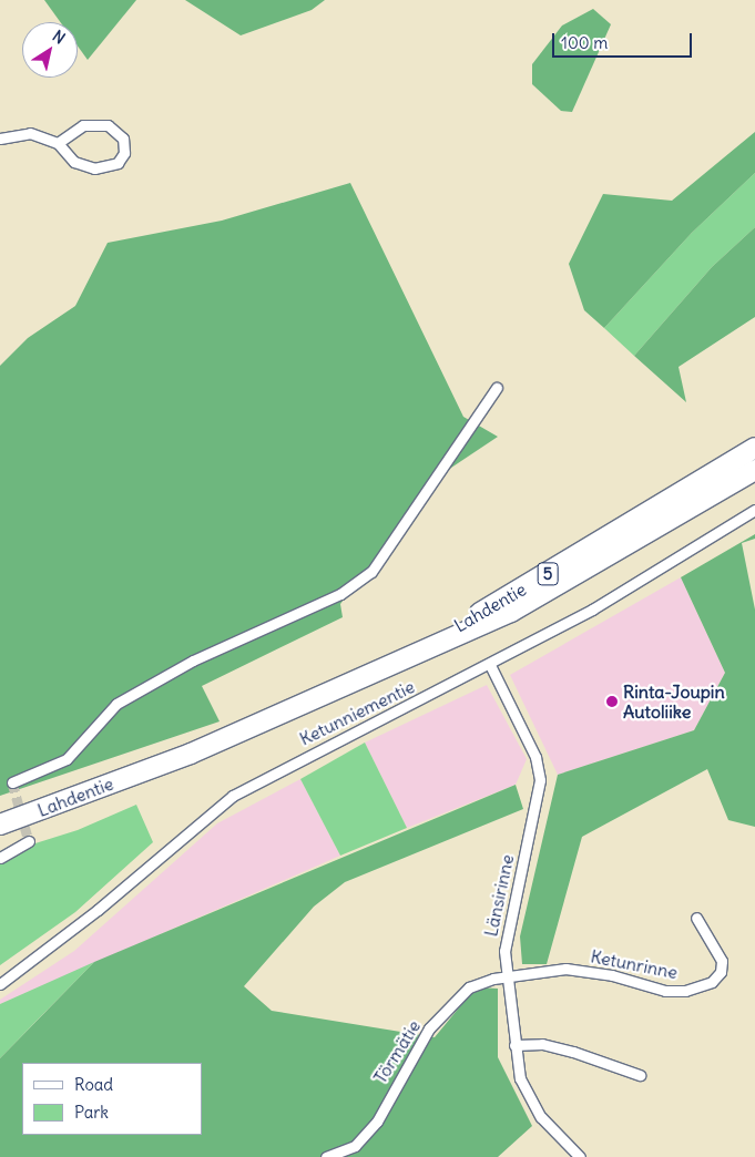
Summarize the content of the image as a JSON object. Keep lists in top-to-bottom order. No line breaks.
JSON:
{"streets":{"highway":["5","Lahdentie"],"street":["Ketunniementie","Länsirinne","Ketunrinne","Törmätie"]},"crossings":[["Ketunniementie","Länsirinne"],["Länsirinne","Ketunrinne"],["Länsirinne","Törmätie"],["Ketunrinne","Törmätie"]],"places":["Rinta-Joupin Autoliike"],"legend":["Road","Park"],"scale_bar":"100 m","north":"top right"}
